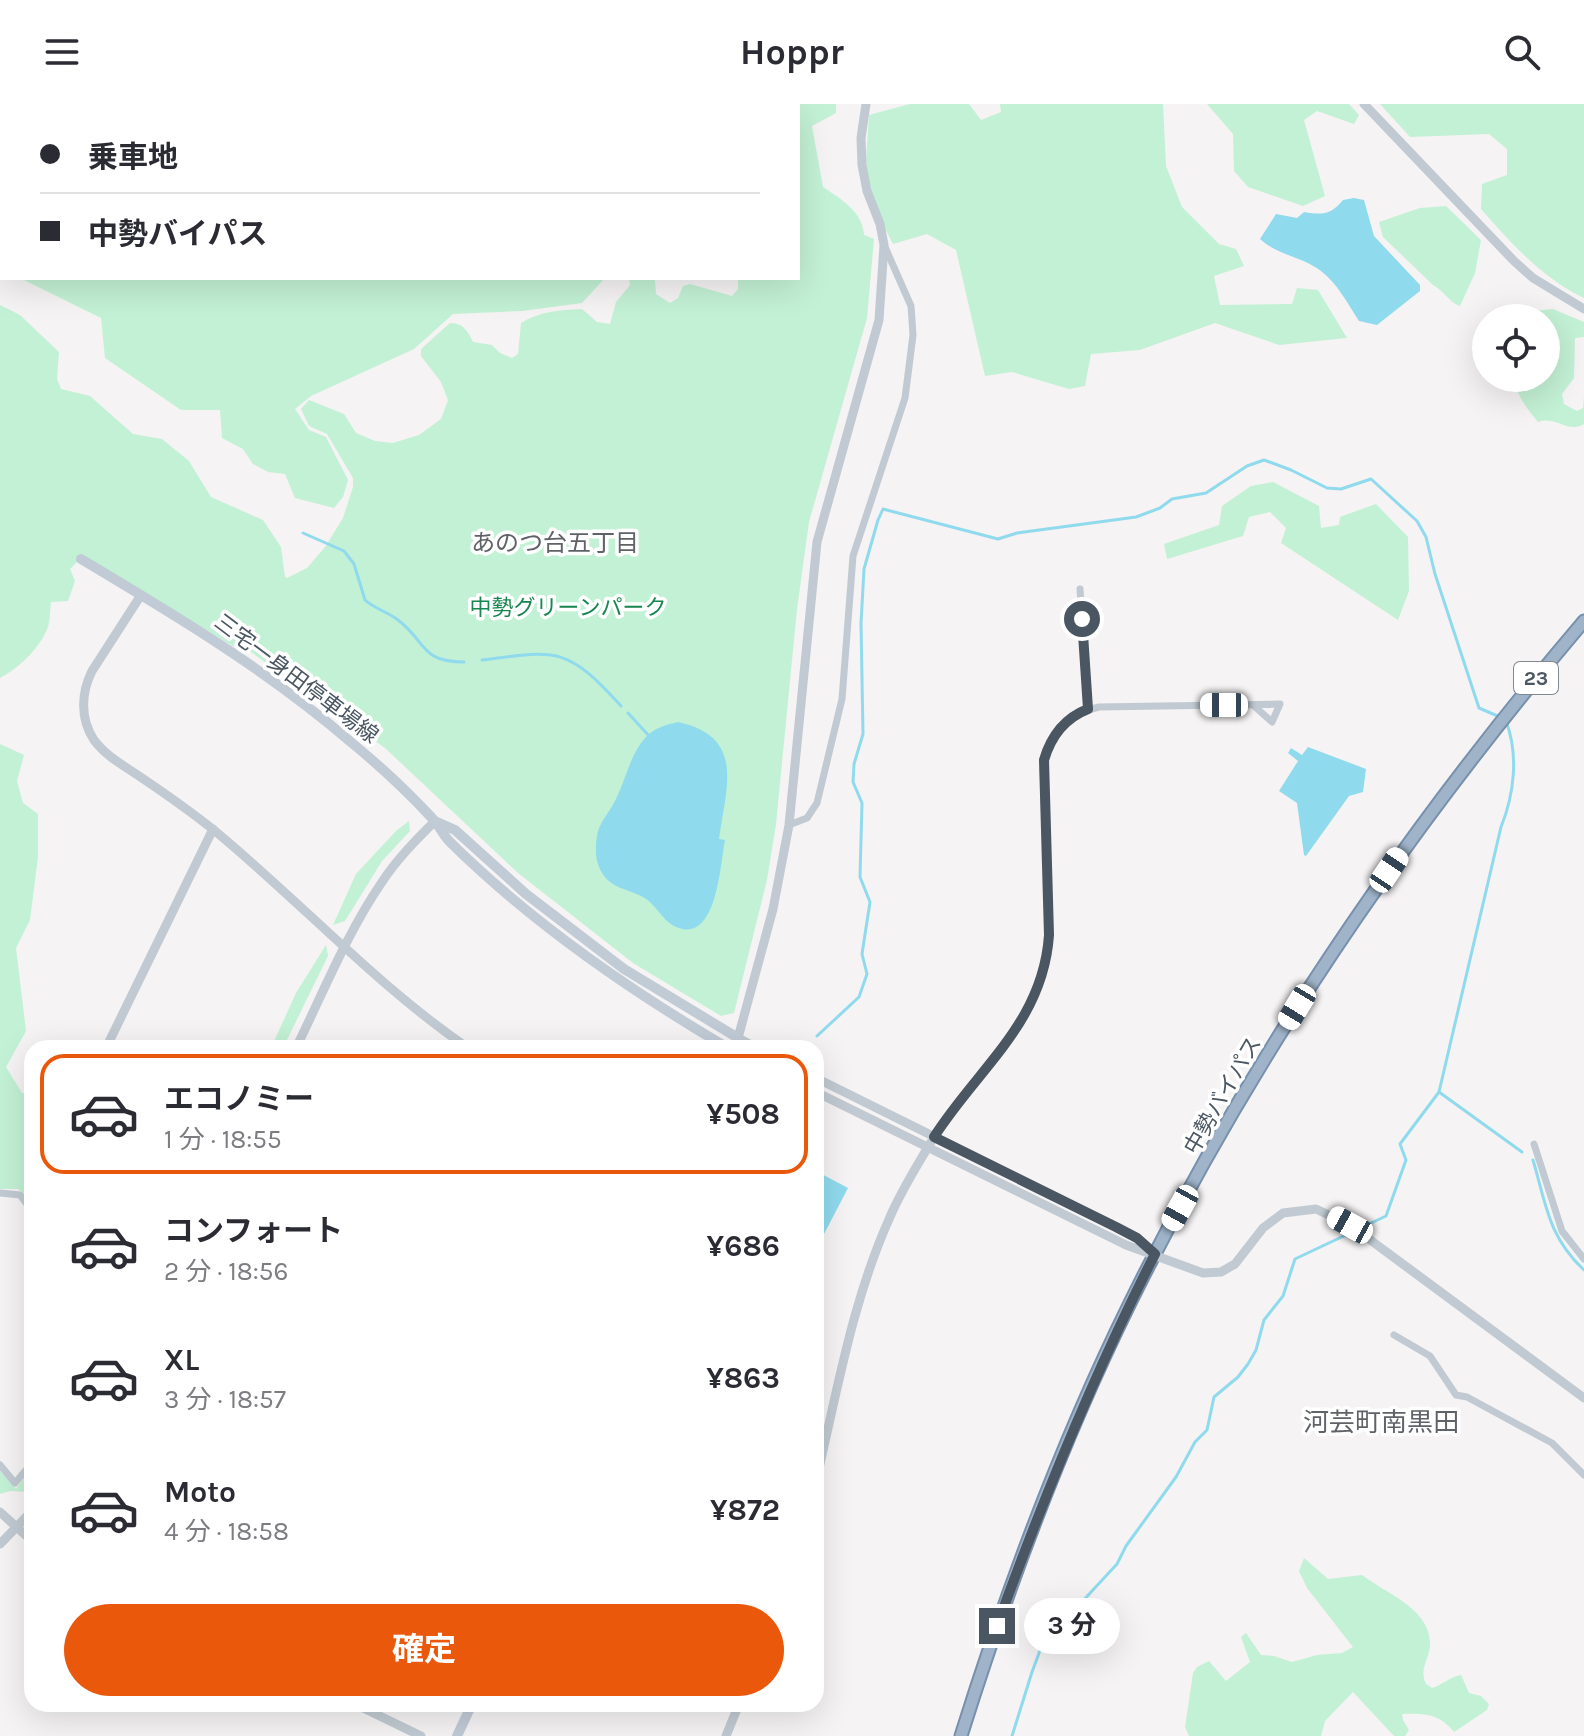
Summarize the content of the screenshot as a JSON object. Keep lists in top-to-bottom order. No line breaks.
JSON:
{"streets":{"highway":["23","中勢バイパス"],"main road":["三宅一身田停車場線"]},"districts":["あのつ台五丁目","河芸町南黒田"],"parks":["中勢グリーンパーク"],"page":{"header":"Hoppr","banner":["乗車地","中勢バイパス"],"list":[{"name":"エコノミー","note":"1 分 · 18:55","value":"¥508"},{"name":"コンフォート","note":"2 分 · 18:56","value":"¥686"},{"name":"XL","note":"3 分 · 18:57","value":"¥863"},{"name":"Moto","note":"4 分 · 18:58","value":"¥872"}],"buttons":"確定","bubble":"3 分"}}
